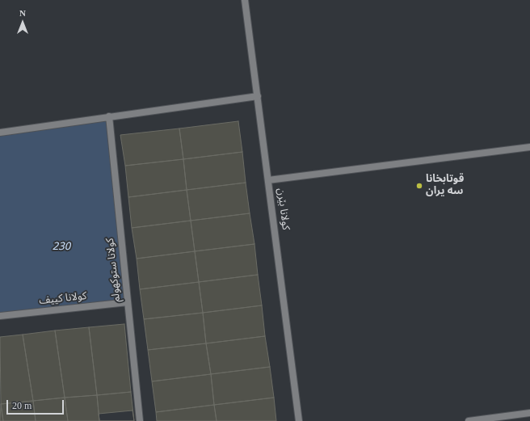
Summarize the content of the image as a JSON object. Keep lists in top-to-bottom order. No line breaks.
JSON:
{"streets":{"street":["كولانا بێرن","كولانا ستوكهولم","كولانا كييف"]},"crossings":[["كولانا ستوكهولم","كولانا كييف"]],"parks":["230"],"places":["قوتابخانا سه يران"],"scale_bar":"20 m","north":"top"}
